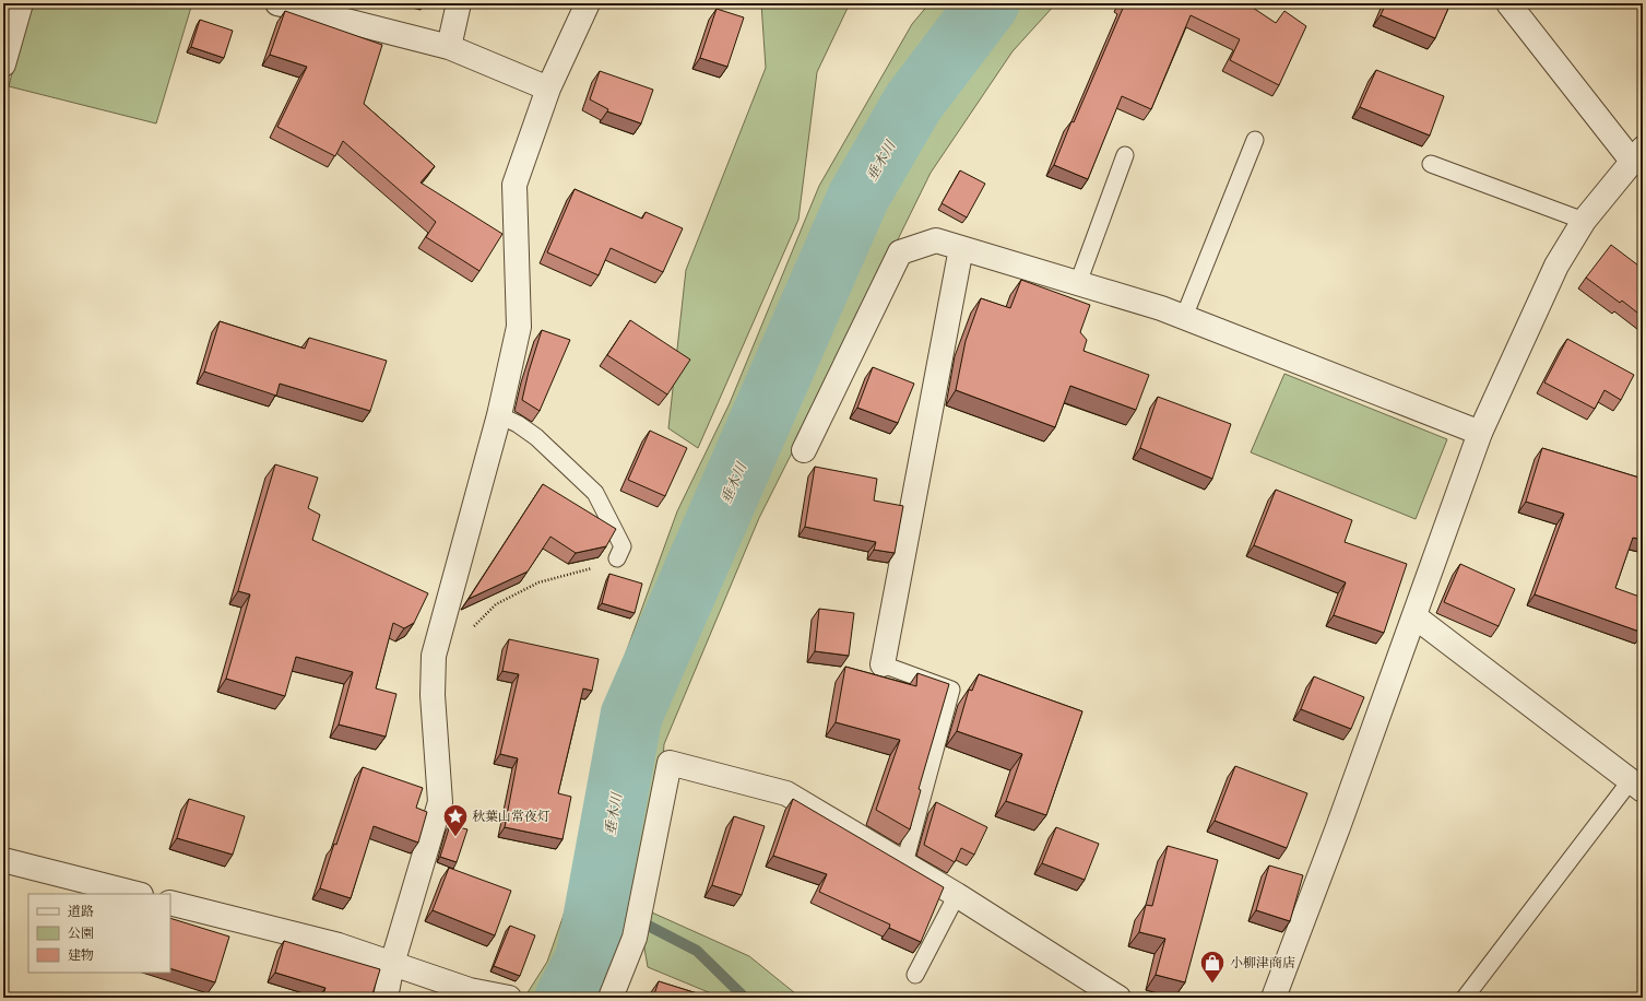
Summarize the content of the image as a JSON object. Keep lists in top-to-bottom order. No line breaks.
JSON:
{"water":["垂木川"],"places":{"place":["秋葉山常夜灯"],"shop":["小柳津商店"]},"legend":["道路","公園","建物"]}
